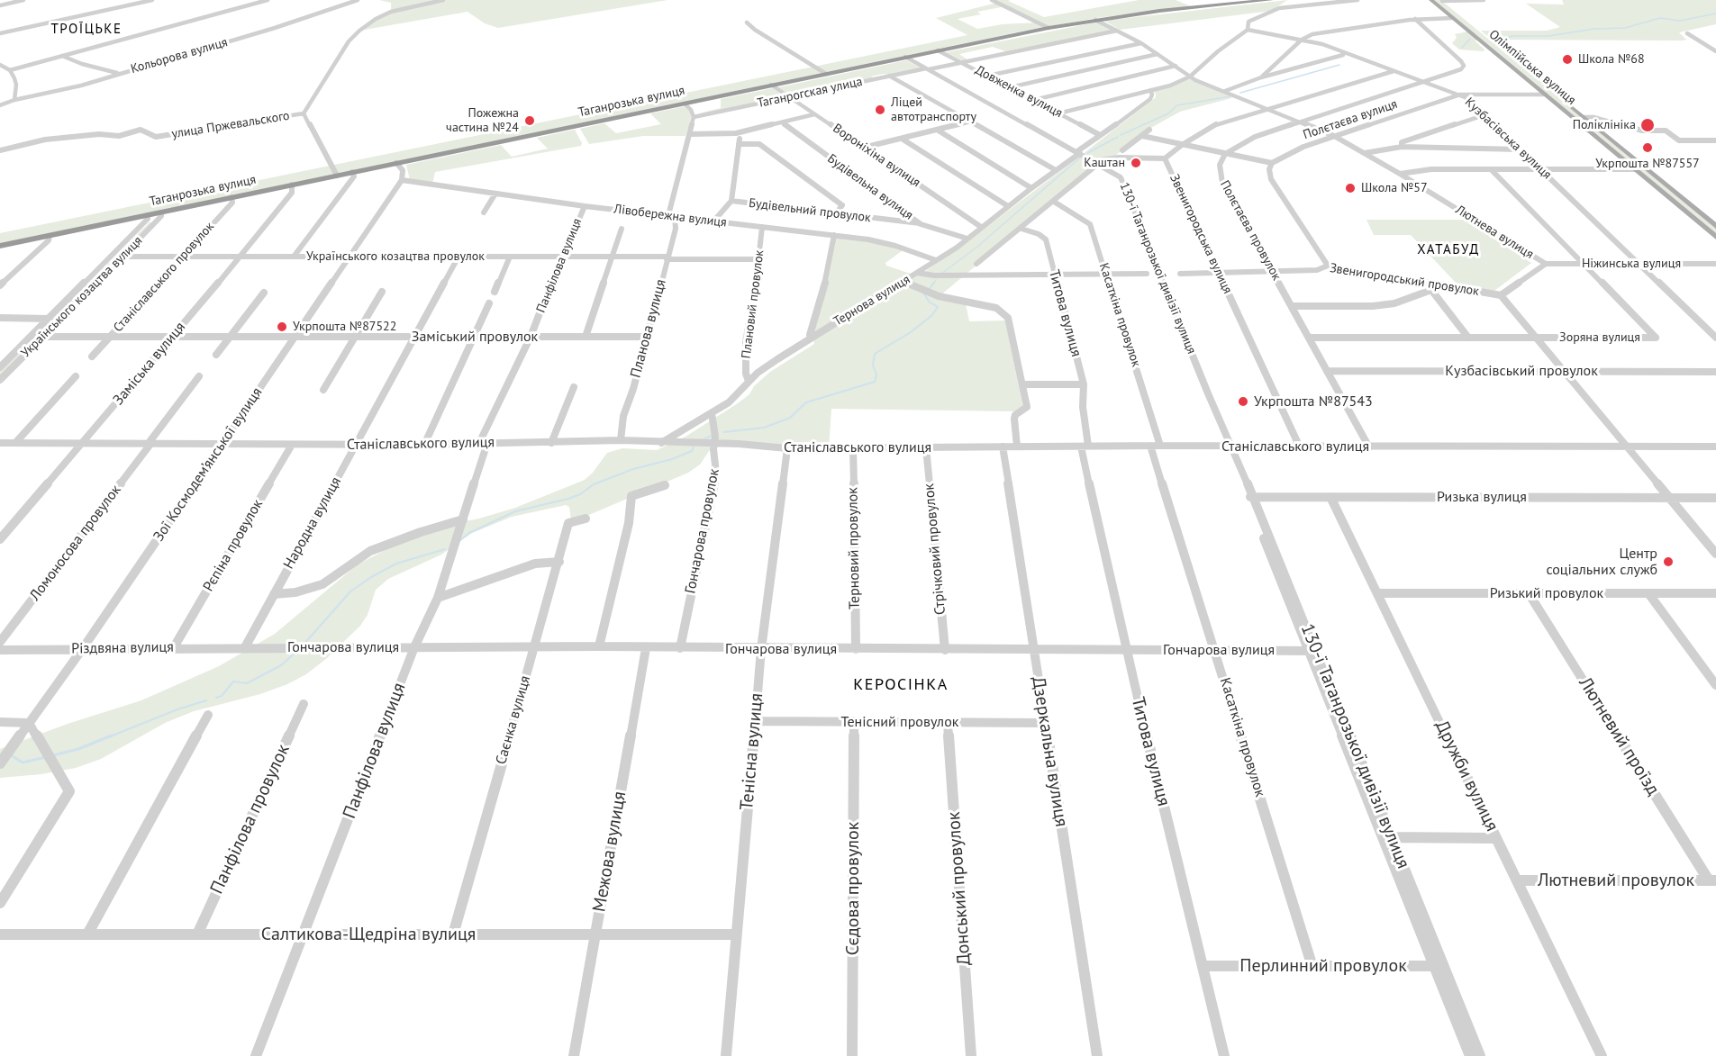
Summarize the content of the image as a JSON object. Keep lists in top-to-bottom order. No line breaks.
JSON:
{"streets":{"highway":["Таганрозька вулиця"],"main road":["Олімпійська вулиця","Полєтаєва вулиця"],"street":["Кольорова вулиця","Довженка вулиця","Таганрогская улица","улица Пржевальского","Кузбасівська вулиця","Вороніхіна вулиця","Будівельна вулиця","Будівельний провулок","Лівобережна вулиця","Полєтаєва провулок","Лютнева вулиця","Звенигородська вулиця","Українського козацтва провулок","Ніжинська вулиця","Панфілова вулиця","130-ї Таганрозької дивізії вулиця","Станіславського провулок","Звенигородський провулок","Українського козацтва вулиця","Тернова вулиця","Плановий провулок","Титова вулиця","Касаткіна провулок","Планова вулиця","Заміський провулок","Зоряна вулиця","Заміська вулиця","Кузбасівський провулок","Станіславського вулиця","Зої Космодем’янської вулиця","Ризька вулиця","Народна вулиця","Гончарова провулок","Ломоносова провулок","Рєпіна провулок","Терновий провулок","Стрічковий провулок","Ризький провулок","Гончарова вулиця","Різдвяна вулиця","Саєнка вулиця","Тенісний провулок","Лютневий проїзд","Тенісна вулиця","Дзеркальна вулиця","Дружби вулиця","Панфілова провулок","Межова вулиця","Лютневий провулок","Сєдова провулок","Донський провулок","Салтикова-Щедріна вулиця","Перлинний провулок"]},"crossings":[["Олімпійська вулиця","Полєтаєва вулиця"],["Довженка вулиця","Таганрогская улица"],["Довженка вулиця","Таганрозька вулиця"],["Довженка вулиця","Тернова вулиця"],["Таганрогская улица","Вороніхіна вулиця"],["Таганрогская улица","Лютнева вулиця"],["Таганрогская улица","130-ї Таганрозької дивізії вулиця"],["Таганрогская улица","Планова вулиця"],["Таганрозька вулиця","Вороніхіна вулиця"],["Таганрозька вулиця","Лютнева вулиця"],["Таганрозька вулиця","130-ї Таганрозької дивізії вулиця"],["Таганрозька вулиця","Станіславського провулок"],["Таганрозька вулиця","Українського козацтва вулиця"],["Таганрозька вулиця","Заміська вулиця"],["Полєтаєва вулиця","Кузбасівська вулиця"],["Полєтаєва вулиця","Лютнева вулиця"],["Кузбасівська вулиця","Звенигородська вулиця"],["Кузбасівська вулиця","Ніжинська вулиця"],["Вороніхіна вулиця","Тернова вулиця"],["Будівельна вулиця","Будівельний провулок"],["Будівельна вулиця","Тернова вулиця"],["Лівобережна вулиця","Панфілова вулиця"],["Лівобережна вулиця","Тернова вулиця"],["Лівобережна вулиця","Плановий провулок"],["Лівобережна вулиця","Планова вулиця"],["Лівобережна вулиця","Зої Космодем’янської вулиця"],["Полєтаєва провулок","Звенигородський провулок"],["Полєтаєва провулок","Зоряна вулиця"],["Полєтаєва провулок","Кузбасівський провулок"],["Полєтаєва провулок","Станіславського вулиця"],["Лютнева вулиця","Звенигородська вулиця"],["Лютнева вулиця","Ніжинська вулиця"],["Лютнева вулиця","Звенигородський провулок"],["Звенигородська вулиця","Звенигородський провулок"],["Звенигородська вулиця","Станіславського вулиця"],["Українського козацтва провулок","Панфілова вулиця"],["Українського козацтва провулок","Станіславського провулок"],["Українського козацтва провулок","Українського козацтва вулиця"],["Українського козацтва провулок","Плановий провулок"],["Українського козацтва провулок","Планова вулиця"],["Українського козацтва провулок","Заміська вулиця"],["Українського козацтва провулок","Зої Космодем’янської вулиця"],["Українського козацтва провулок","Народна вулиця"],["Ніжинська вулиця","Зоряна вулиця"],["Панфілова вулиця","Заміський провулок"],["Панфілова вулиця","Станіславського вулиця"],["Панфілова вулиця","Гончарова вулиця"],["Панфілова вулиця","Салтикова-Щедріна вулиця"],["130-ї Таганрозької дивізії вулиця","Тернова вулиця"],["130-ї Таганрозької дивізії вулиця","Станіславського вулиця"],["130-ї Таганрозької дивізії вулиця","Ризька вулиця"],["130-ї Таганрозької дивізії вулиця","Гончарова вулиця"],["130-ї Таганрозької дивізії вулиця","Перлинний провулок"],["Станіславського провулок","Заміський провулок"],["Українського козацтва вулиця","Заміський провулок"],["Тернова вулиця","Плановий провулок"],["Тернова вулиця","Станіславського вулиця"],["Тернова вулиця","Гончарова провулок"],["Титова вулиця","Станіславського вулиця"],["Титова вулиця","Гончарова вулиця"],["Титова вулиця","Перлинний провулок"],["Касаткіна провулок","Станіславського вулиця"],["Касаткіна провулок","Гончарова вулиця"],["Касаткіна провулок","Перлинний провулок"],["Планова вулиця","Заміський провулок"],["Планова вулиця","Станіславського вулиця"],["Заміський провулок","Заміська вулиця"],["Заміський провулок","Зої Космодем’янської вулиця"],["Заміський провулок","Народна вулиця"],["Заміська вулиця","Станіславського вулиця"],["Станіславського вулиця","Зої Космодем’янської вулиця"],["Станіславського вулиця","Народна вулиця"],["Станіславського вулиця","Гончарова провулок"],["Станіславського вулиця","Ломоносова провулок"],["Станіславського вулиця","Рєпіна провулок"],["Станіславського вулиця","Терновий провулок"],["Станіславського вулиця","Стрічковий провулок"],["Станіславського вулиця","Тенісна вулиця"],["Станіславського вулиця","Дзеркальна вулиця"],["Зої Космодем’янської вулиця","Різдвяна вулиця"],["Ризька вулиця","Дружби вулиця"],["Народна вулиця","Гончарова вулиця"],["Народна вулиця","Різдвяна вулиця"],["Гончарова провулок","Гончарова вулиця"],["Рєпіна провулок","Різдвяна вулиця"],["Терновий провулок","Гончарова вулиця"],["Стрічковий провулок","Гончарова вулиця"],["Ризький провулок","Лютневий проїзд"],["Ризький провулок","Дружби вулиця"],["Гончарова вулиця","Різдвяна вулиця"],["Гончарова вулиця","Саєнка вулиця"],["Гончарова вулиця","Тенісна вулиця"],["Гончарова вулиця","Дзеркальна вулиця"],["Гончарова вулиця","Межова вулиця"],["Саєнка вулиця","Салтикова-Щедріна вулиця"],["Тенісний провулок","Тенісна вулиця"],["Тенісний провулок","Дзеркальна вулиця"],["Тенісний провулок","Сєдова провулок"],["Тенісний провулок","Донський провулок"],["Лютневий проїзд","Лютневий провулок"],["Тенісна вулиця","Салтикова-Щедріна вулиця"],["Дружби вулиця","Лютневий провулок"],["Панфілова провулок","Салтикова-Щедріна вулиця"],["Межова вулиця","Салтикова-Щедріна вулиця"]],"districts":["ТРОЇЦЬКЕ","ХАТАБУД","КЕРОСІНКА"],"places":["Школа №68","Ліцей автотранспорту","Пожежна частина №24","Поліклініка","Укрпошта №87557","Каштан","Школа №57","Укрпошта №87522","Укрпошта №87543","Центр соціальних служб"]}
